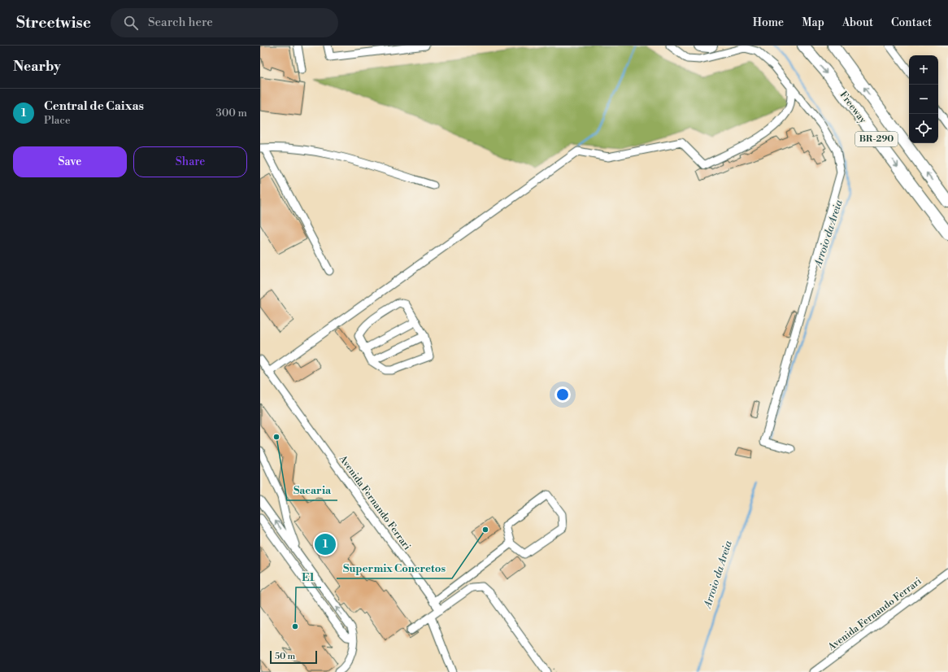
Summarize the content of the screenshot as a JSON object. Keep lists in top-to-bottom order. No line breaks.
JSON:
{"streets":{"highway":["Freeway","BR-290"],"street":["Avenida Fernando Ferrari"]},"water":["Arroio da Areia"],"places":["Sacaria","Supermix Concretos","E1"],"scale_bar":"50 m","page":{"header":"Streetwise","search":"Search here","nav":["Home","Map","About","Contact"],"heading":"Nearby","map_buttons":["+","−"],"list":[{"mark":"1","name":"Central de Caixas","note":"Place","value":"300 m"}],"buttons":["Save","Share"],"pins":"1","scale":"50 m"}}
